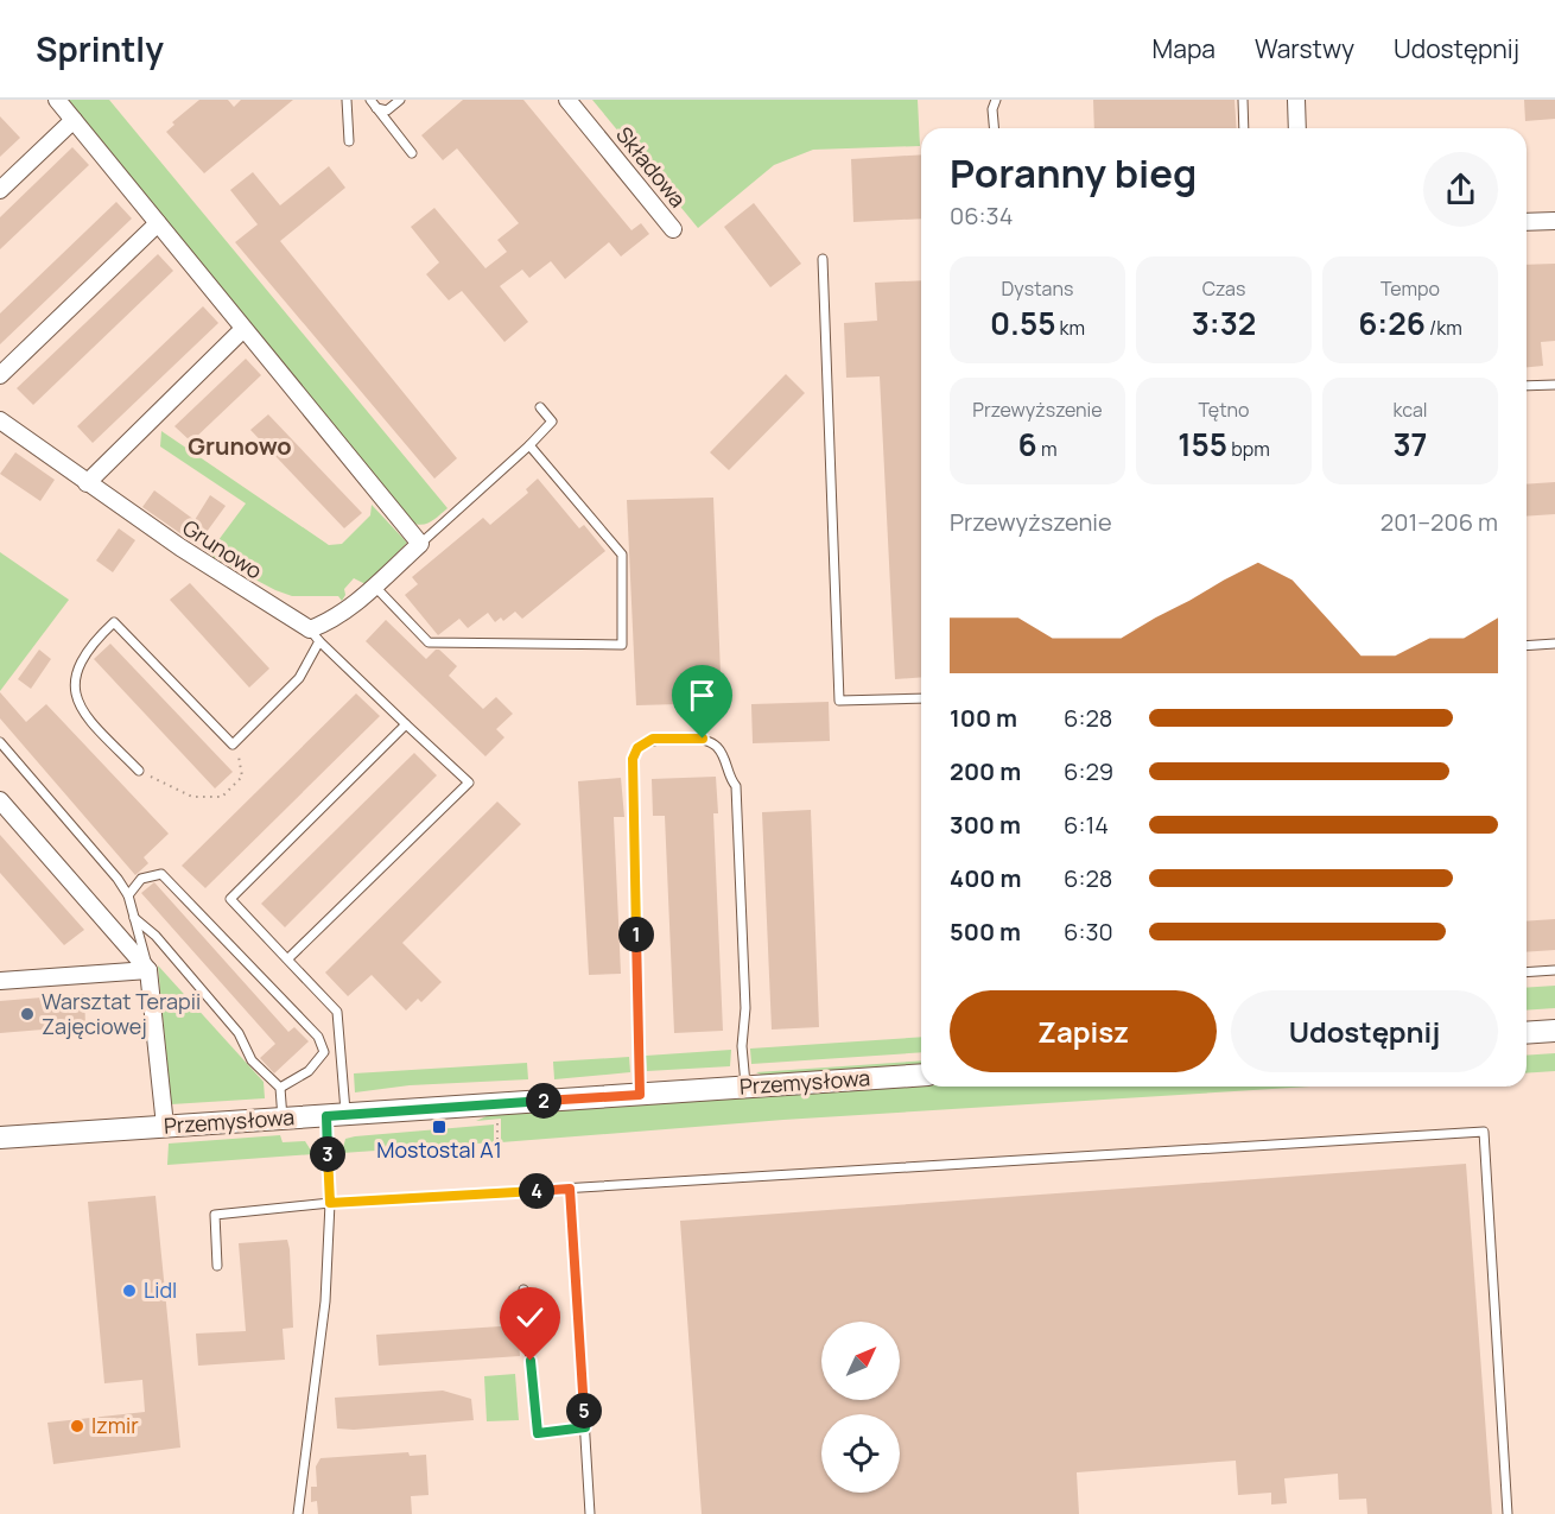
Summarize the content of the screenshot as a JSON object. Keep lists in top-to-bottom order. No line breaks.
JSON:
{"streets":{"street":["Składowa","Grunowo","Przemysłowa"]},"districts":["Grunowo"],"places":{"other":["Warsztat Terapii Zajęciowej","Lidl","Izmir"],"transit":["Mostostal A1"]},"north":"top right","page":{"header":"Sprintly","nav":["Mapa","Warstwy","Udostępnij"],"heading":["Poranny bieg","06:34"],"stats":[["Dystans","0.55 km"],["Czas","3:32"],["Tempo","6:26 /km"],["Przewyższenie","6 m"],["Tętno","155 bpm"],["kcal","37"]],"chart":["Przewyższenie","201–206 m"],"list":[{"name":"100 m","note":"6:28"},{"name":"200 m","note":"6:29"},{"name":"300 m","note":"6:14"},{"name":"400 m","note":"6:28"},{"name":"500 m","note":"6:30"}],"pins":["1","2","3","4","5"],"buttons":["Zapisz","Udostępnij"]}}
